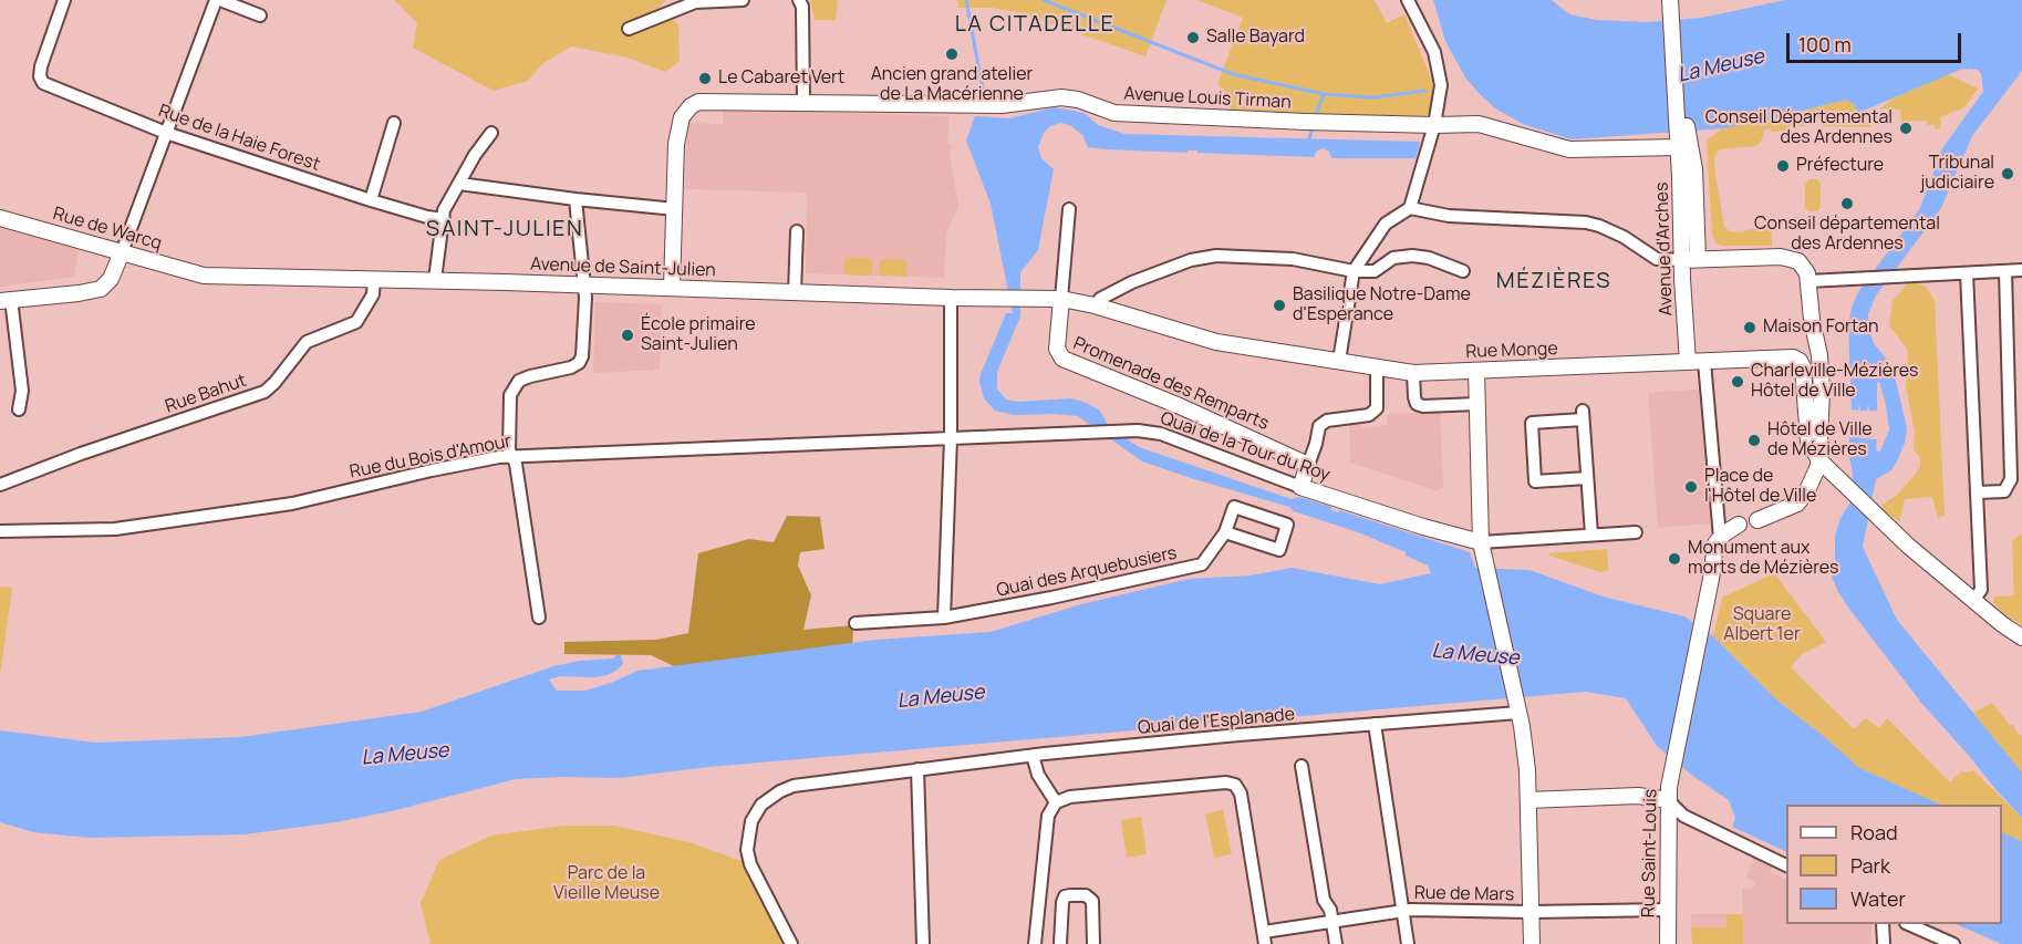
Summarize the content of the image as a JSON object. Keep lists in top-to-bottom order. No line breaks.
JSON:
{"streets":{"main road":["Avenue Louis Tirman","Rue de Warcq","Avenue d'Arches","Avenue de Saint-Julien","Rue Monge","Promenade des Remparts","Quai de la Tour du Roy","Rue Saint-Louis"],"street":["Rue de la Haie Forest","Rue Bahut","Rue du Bois d'Amour","Quai des Arquebusiers","Quai de l'Esplanade","Rue de Mars"]},"crossings":[["Avenue Louis Tirman","Avenue d'Arches"],["Rue de Warcq","Avenue de Saint-Julien"],["Avenue d'Arches","Rue Monge"],["Avenue de Saint-Julien","Rue Monge"],["Avenue de Saint-Julien","Promenade des Remparts"],["Avenue de Saint-Julien","Rue Bahut"],["Quai de la Tour du Roy","Rue du Bois d'Amour"],["Rue Saint-Louis","Rue de Mars"]],"districts":["LA CITADELLE","SAINT-JULIEN","MÉZIÈRES"],"water":["La Meuse"],"parks":["Square Albert 1er","Parc de la Vieille Meuse"],"places":["Salle Bayard","Ancien grand atelier de La Macérienne","Le Cabaret Vert","Conseil Départemental des Ardennes","Préfecture","Tribunal judiciaire","Conseil départemental des Ardennes","Basilique Notre-Dame d'Espérance","Maison Fortan","École primaire Saint-Julien","Charleville-Mézières Hôtel de Ville","Hôtel de Ville de Mézières","Place de l'Hôtel de Ville","Monument aux morts de Mézières"],"legend":["Road","Park","Water"],"scale_bar":"100 m"}
